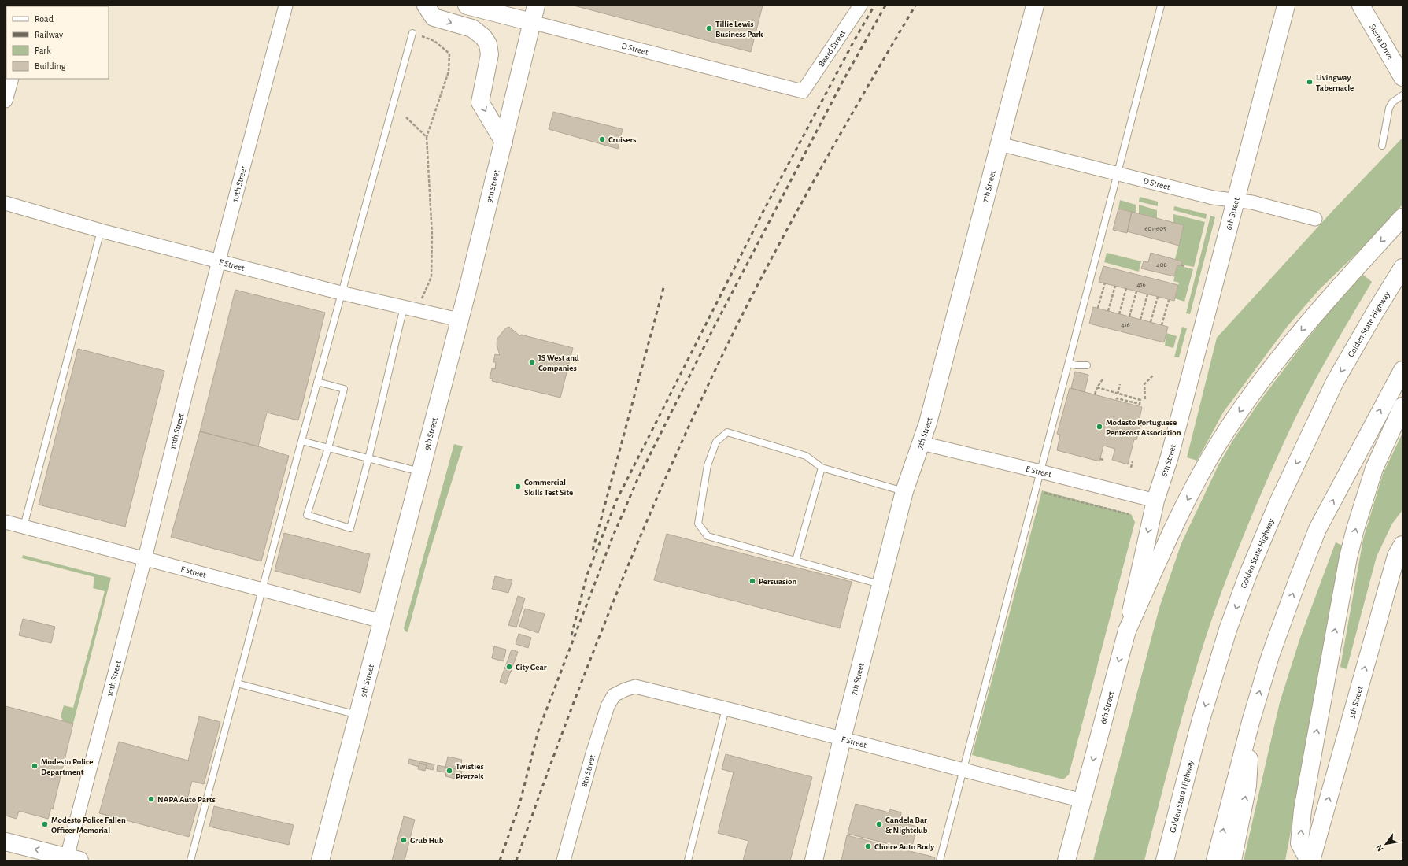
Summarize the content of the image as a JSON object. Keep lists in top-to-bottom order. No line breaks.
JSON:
{"streets":{"main road":["Sierra Drive","D Street","9th Street","7th Street","6th Street","Golden State Highway","5th Street"],"street":["Beard Street","10th Street","E Street","F Street","8th Street"]},"crossings":[["Beard Street","D Street"],["D Street","9th Street"],["D Street","7th Street"],["D Street","6th Street"],["10th Street","E Street"],["10th Street","F Street"],["9th Street","E Street"],["9th Street","F Street"],["7th Street","E Street"],["7th Street","F Street"],["6th Street","E Street"],["6th Street","F Street"],["F Street","8th Street"]],"places":["Tillie Lewis Business Park","Livingway Tabernacle","Cruisers","JS West and Companies","Modesto Portuguese Pentecost Association","Commercial Skills Test Site","Persuasion","City Gear","Modesto Police Department","Twisties Pretzels","NAPA Auto Parts","Modesto Police Fallen Officer Memorial","Candela Bar & Nightclub","Grub Hub","Choice Auto Body"],"house_numbers":["601-605","408","416","416"],"legend":["Road","Railway","Park","Building"],"north":"bottom left"}
